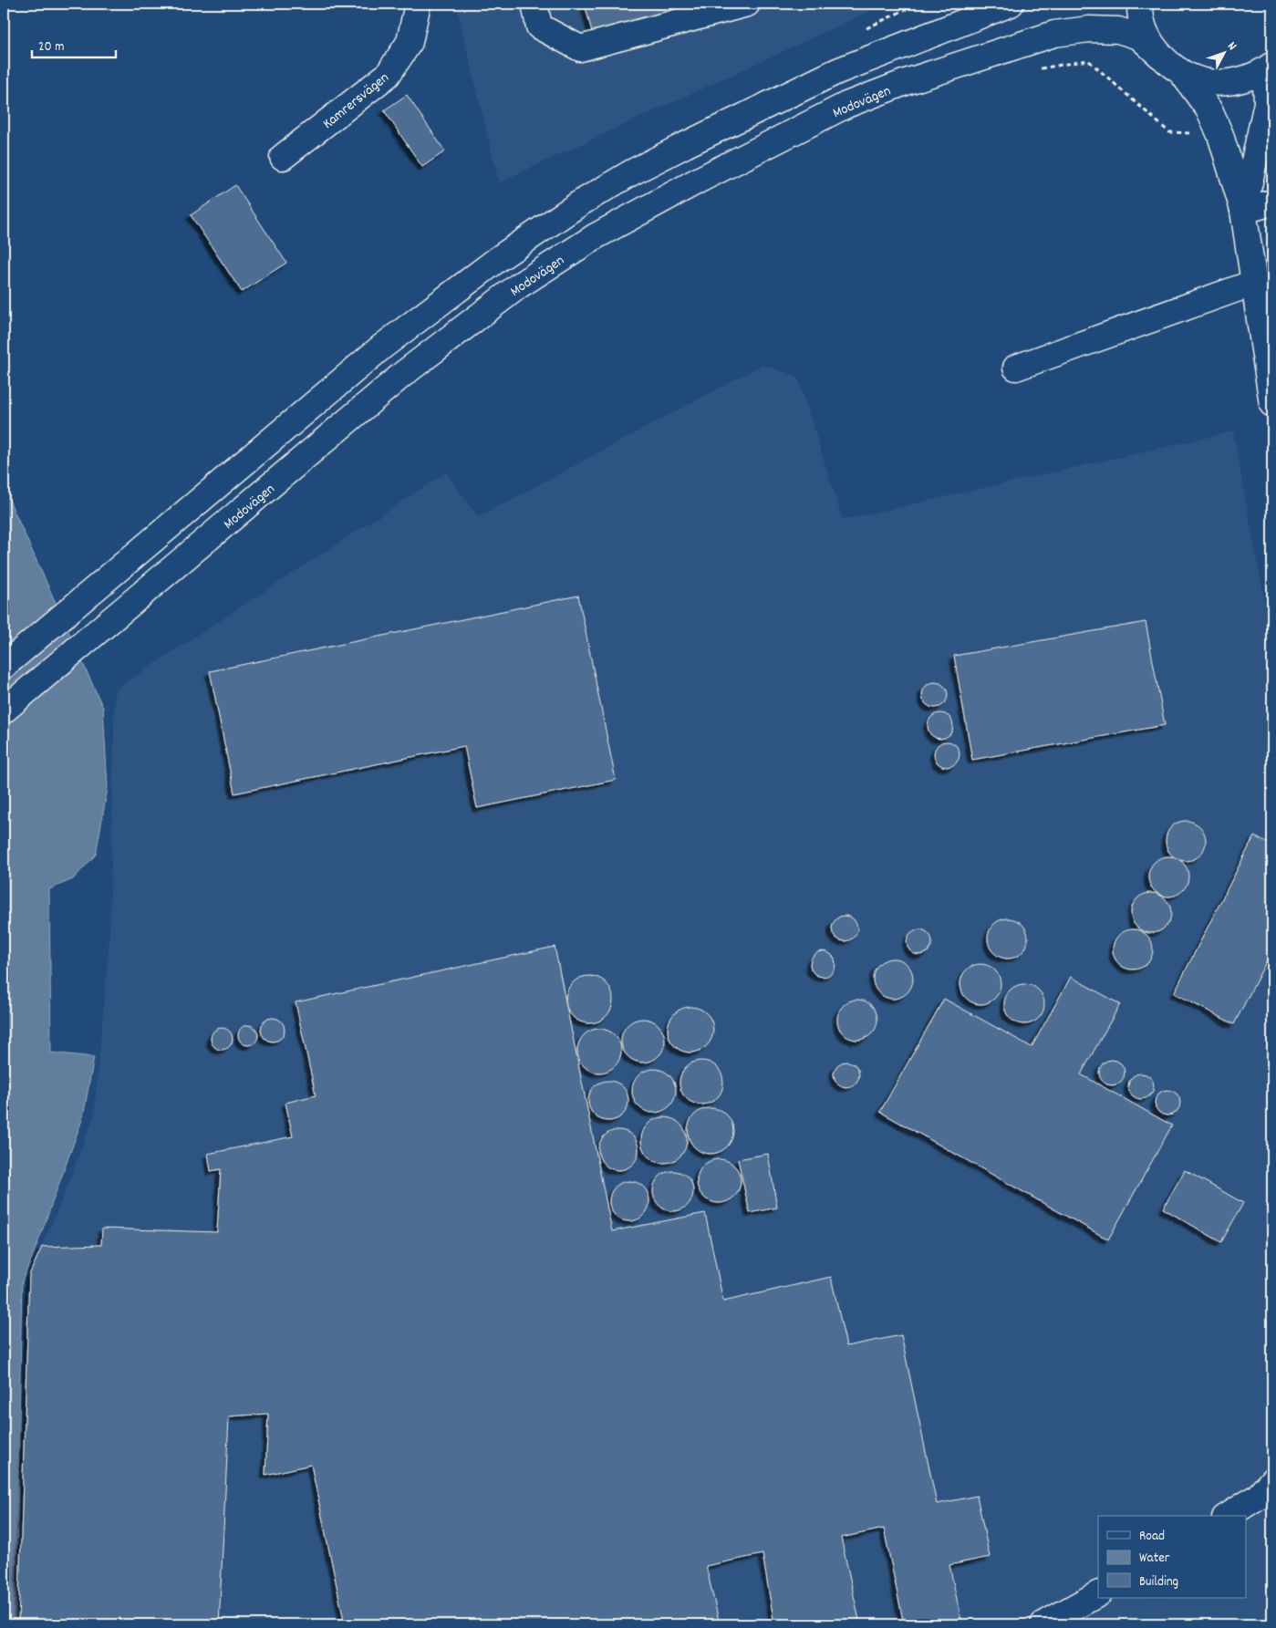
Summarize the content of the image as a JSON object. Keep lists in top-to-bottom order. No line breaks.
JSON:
{"streets":{"main road":["Kamrersvägen","Modovägen"]},"legend":["Road","Water","Building"],"scale_bar":"20 m","north":"top right"}
